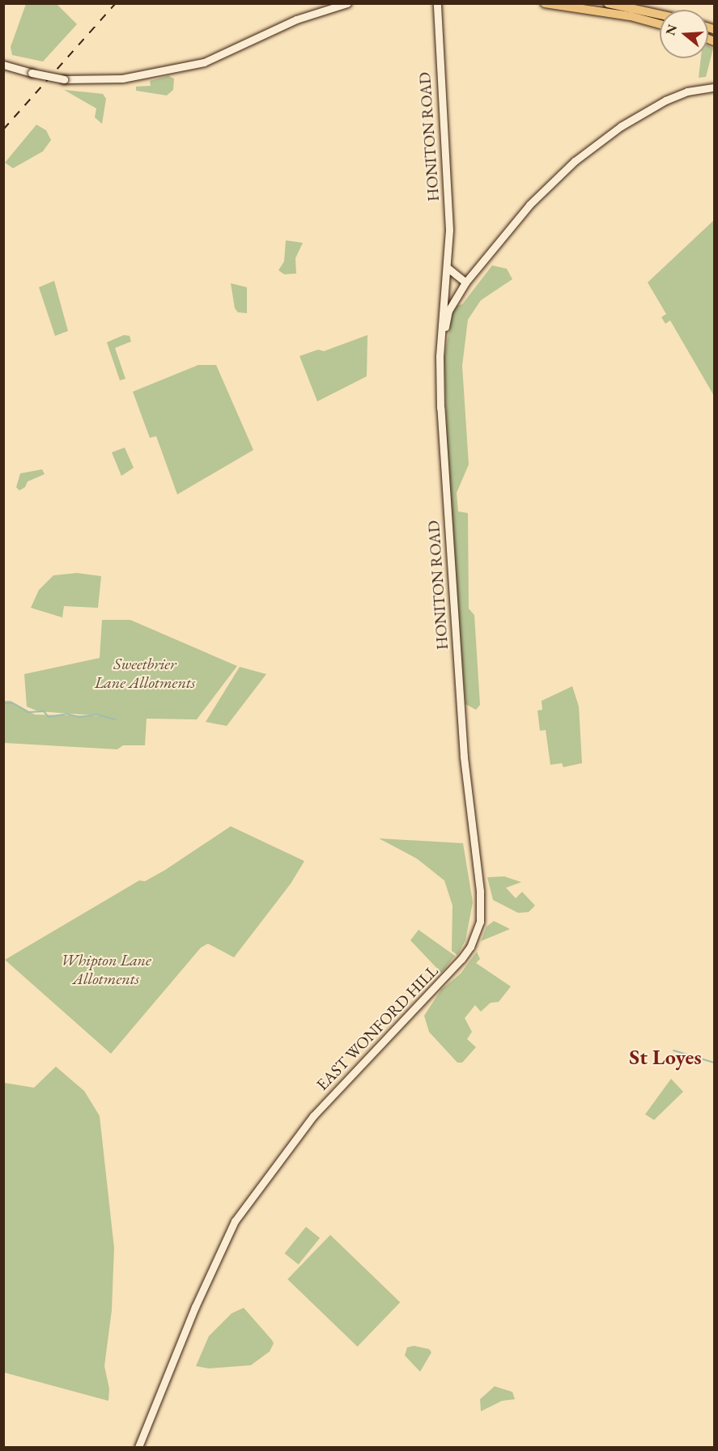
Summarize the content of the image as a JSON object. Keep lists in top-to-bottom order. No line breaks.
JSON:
{"streets":{"main road":["HONITON ROAD","EAST WONFORD HILL"]},"crossings":[["HONITON ROAD","EAST WONFORD HILL"]],"districts":["St Loyes"],"parks":["Sweetbrier Lane Allotments","Whipton Lane Allotments"],"north":"left"}
